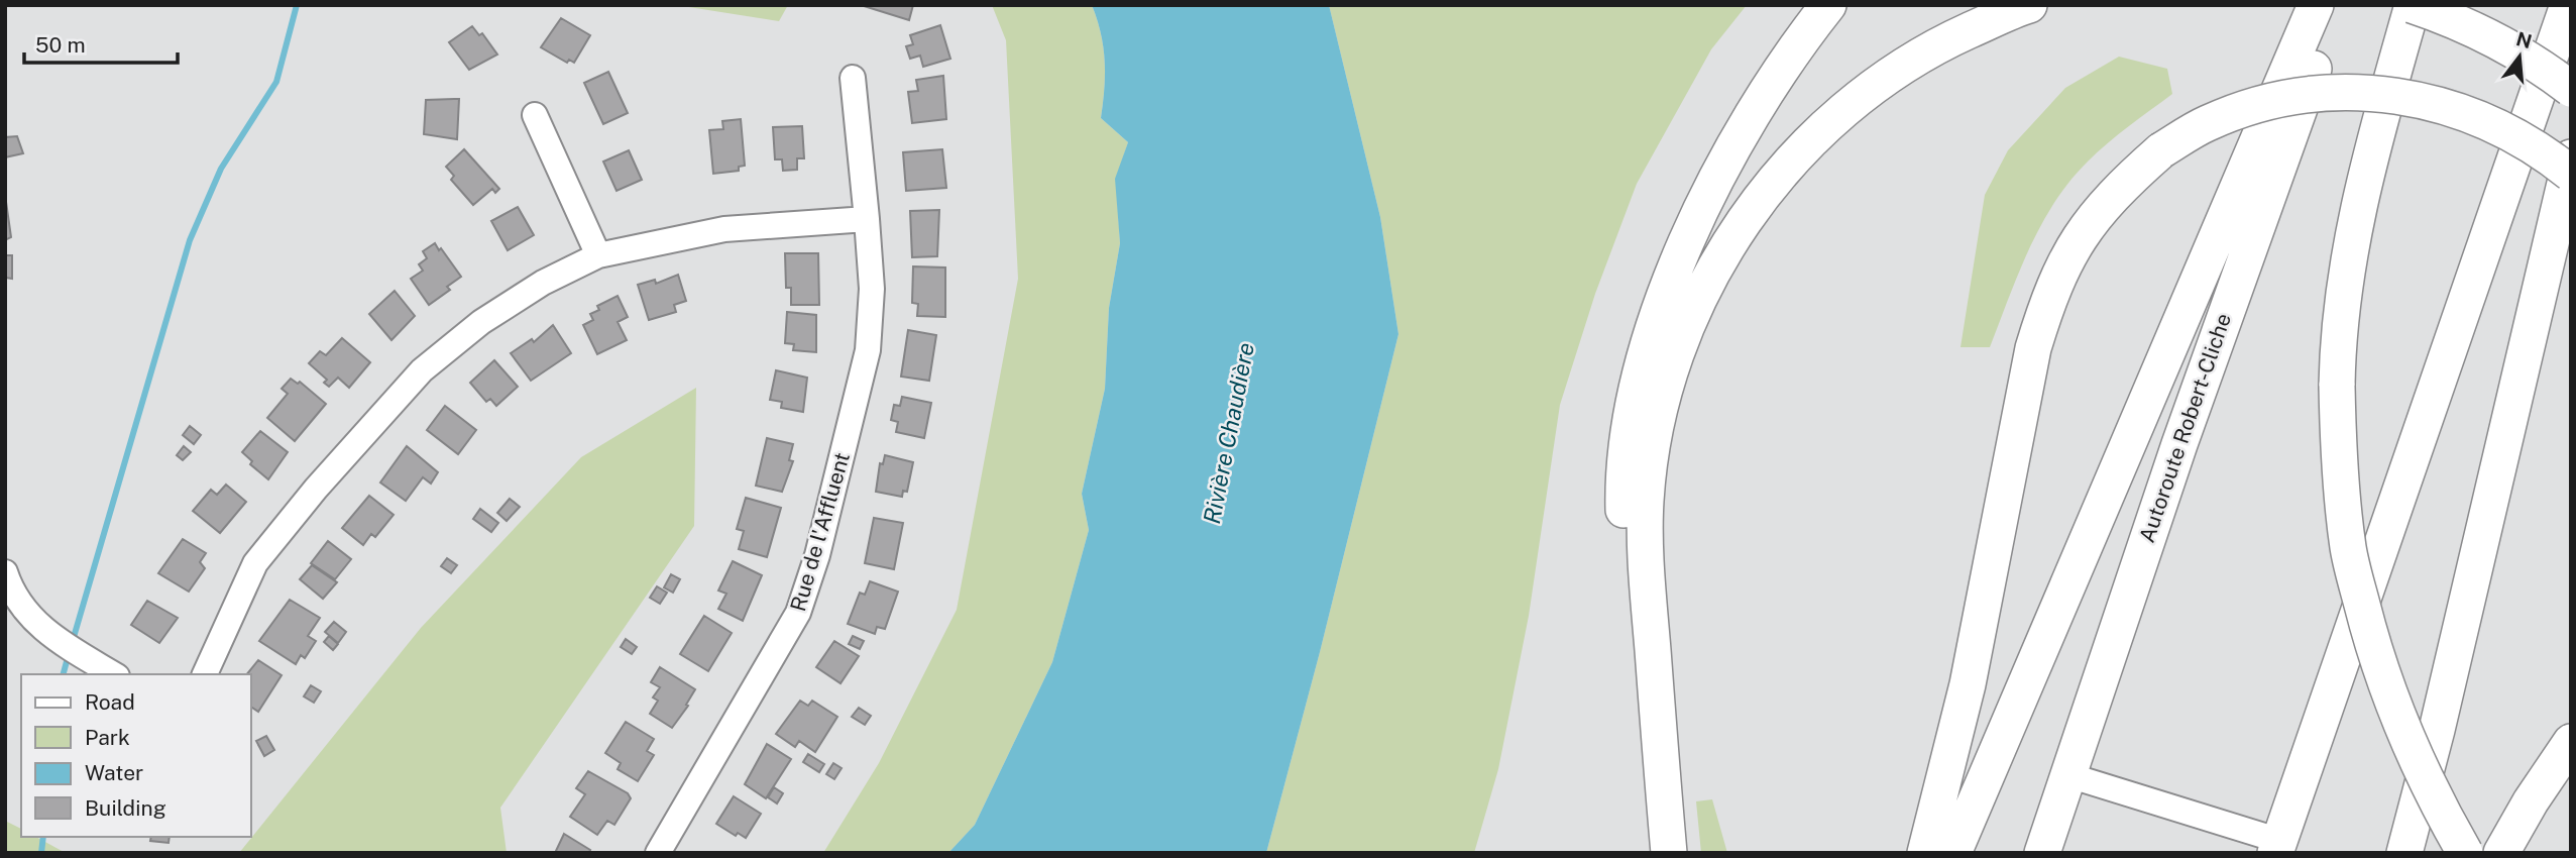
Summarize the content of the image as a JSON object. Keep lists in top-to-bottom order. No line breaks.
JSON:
{"streets":{"highway":["Autoroute Robert-Cliche"],"street":["Rue de l'Affluent"]},"water":["Rivière Chaudière"],"legend":["Road","Park","Water","Building"],"scale_bar":"50 m","north":"top"}
